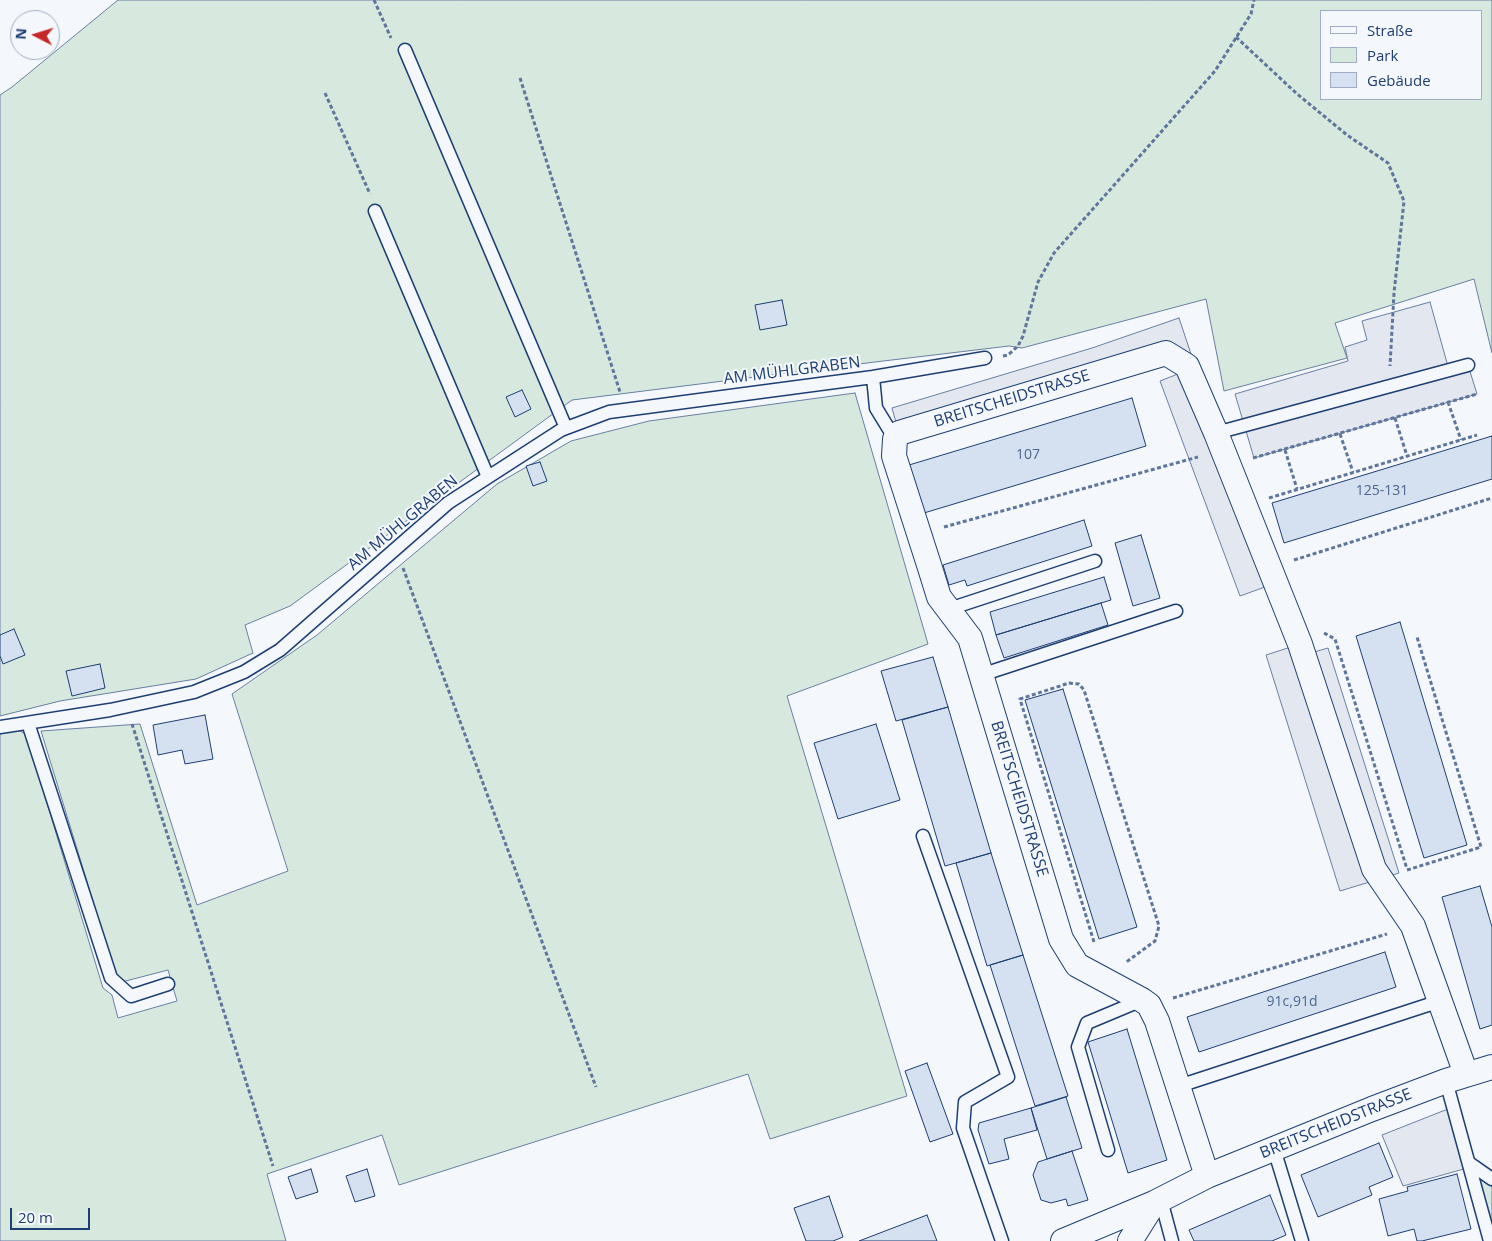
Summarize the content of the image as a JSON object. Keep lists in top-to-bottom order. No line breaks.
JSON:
{"streets":{"street":["BREITSCHEIDSTRASSE"],"lane":["AM MÜHLGRABEN"]},"crossings":[["AM MÜHLGRABEN","BREITSCHEIDSTRASSE"]],"house_numbers":["107","125-131","91c,91d"],"legend":["Straße","Park","Gebäude"],"scale_bar":"20 m","north":"left"}
